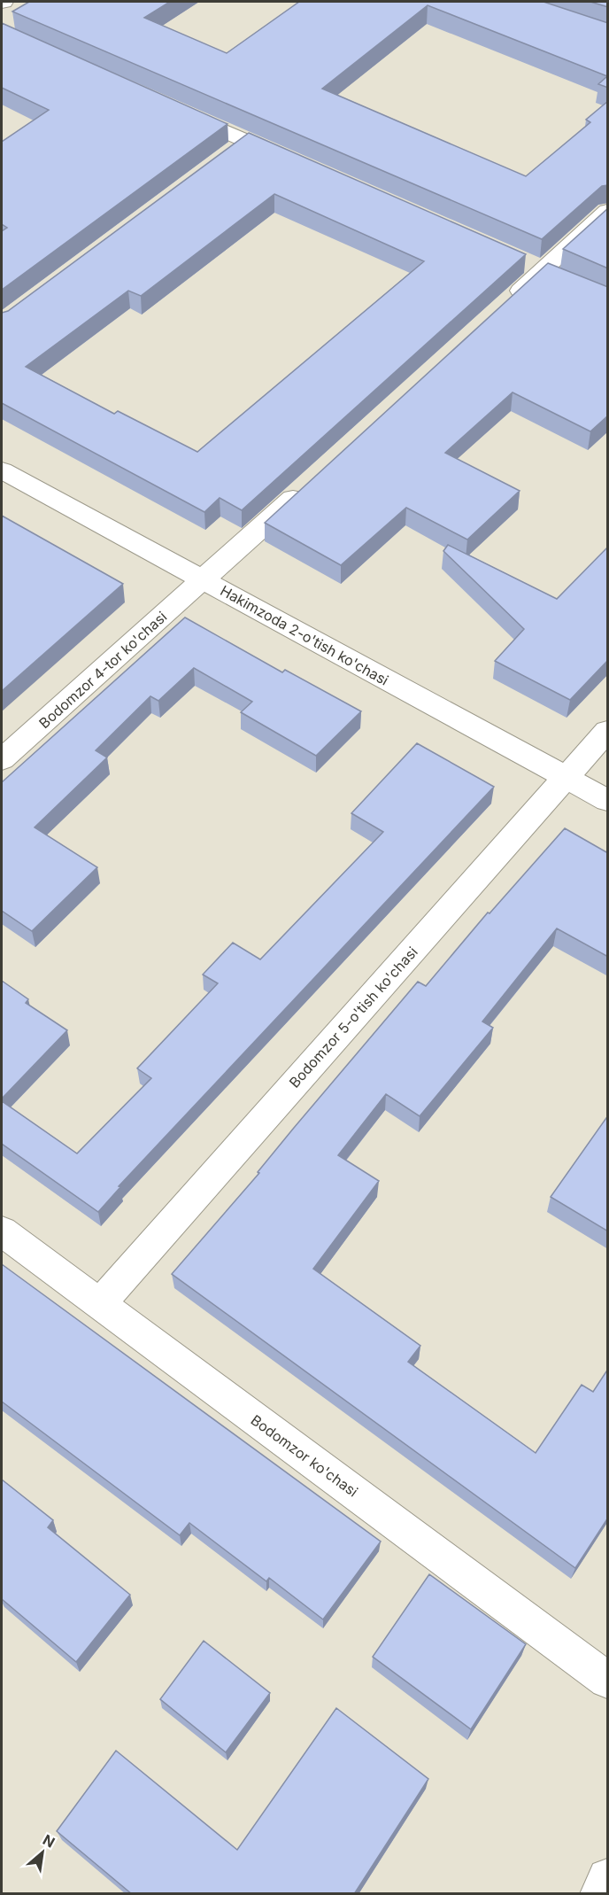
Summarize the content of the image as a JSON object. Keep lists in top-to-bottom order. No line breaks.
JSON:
{"streets":{"street":["Hakimzoda 2-o'tish ko'chasi","Bodomzor 4-tor ko'chasi","Bodomzor 5-o'tish ko'chasi","Bodomzor ko'chasi"]},"crossings":[["Hakimzoda 2-o'tish ko'chasi","Bodomzor 4-tor ko'chasi"],["Hakimzoda 2-o'tish ko'chasi","Bodomzor 5-o'tish ko'chasi"],["Bodomzor 5-o'tish ko'chasi","Bodomzor ko'chasi"]],"north":"top right"}
